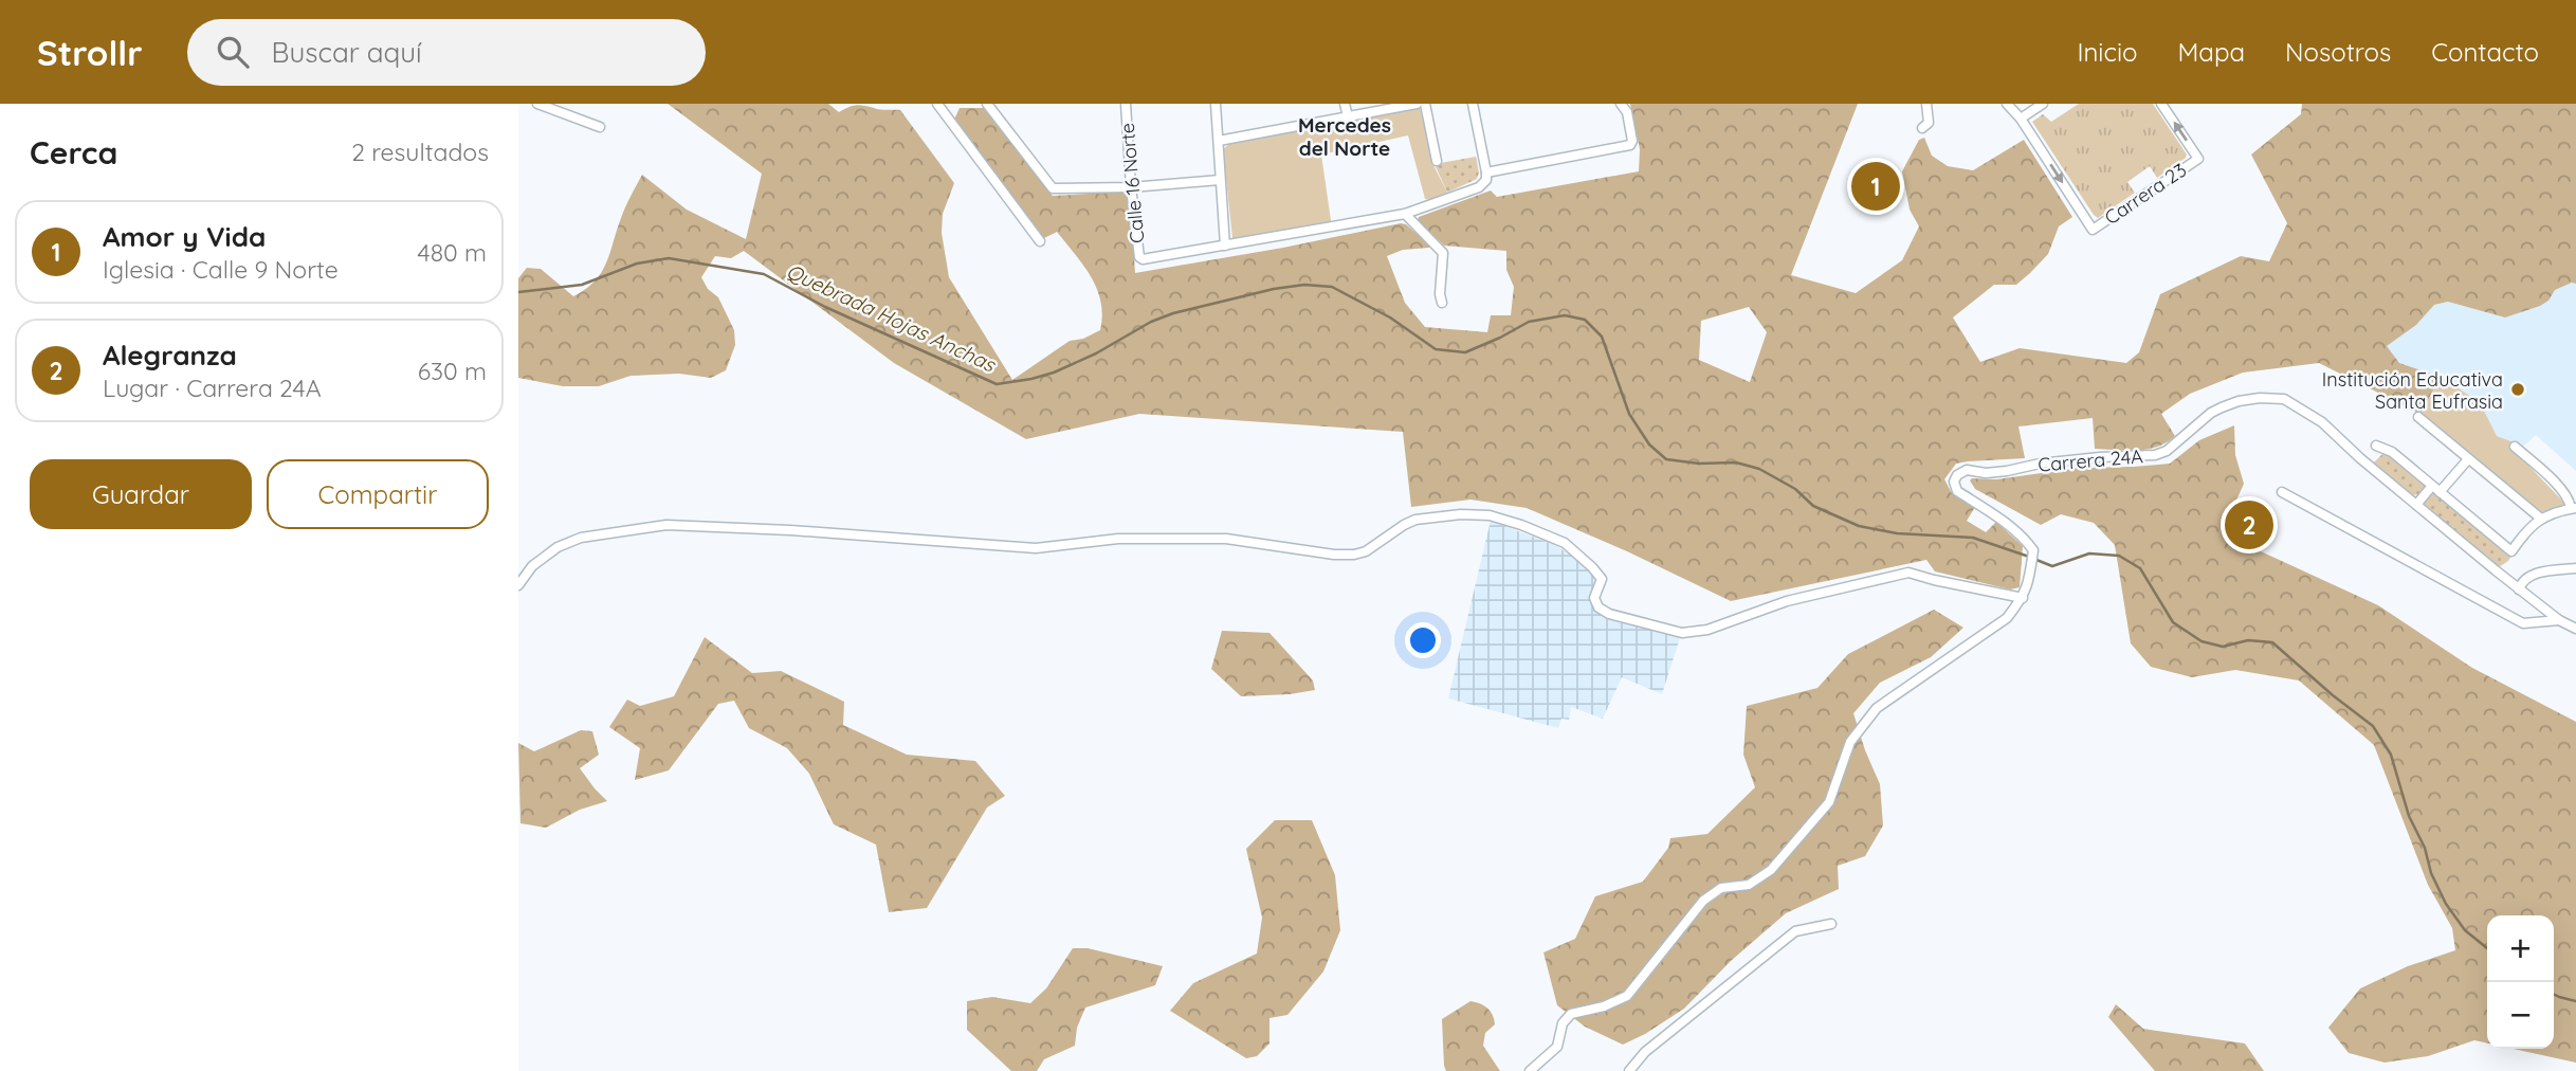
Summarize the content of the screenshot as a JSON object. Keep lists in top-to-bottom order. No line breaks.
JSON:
{"streets":{"street":["Calle 16 Norte","Carrera 23","Carrera 24A"]},"districts":["Mercedes del Norte"],"water":["Quebrada Hojas Anchas"],"places":["Institución Educativa Santa Eufrasia"],"page":{"header":"Strollr","search":"Buscar aquí","nav":["Inicio","Mapa","Nosotros","Contacto"],"heading":["Cerca","2 resultados"],"pins":["1","2"],"list":[{"mark":"1","name":"Amor y Vida","note":"Iglesia · Calle 9 Norte","value":"480 m"},{"mark":"2","name":"Alegranza","note":"Lugar · Carrera 24A","value":"630 m"}],"buttons":["Guardar","Compartir"],"map_buttons":["+","−"]}}
